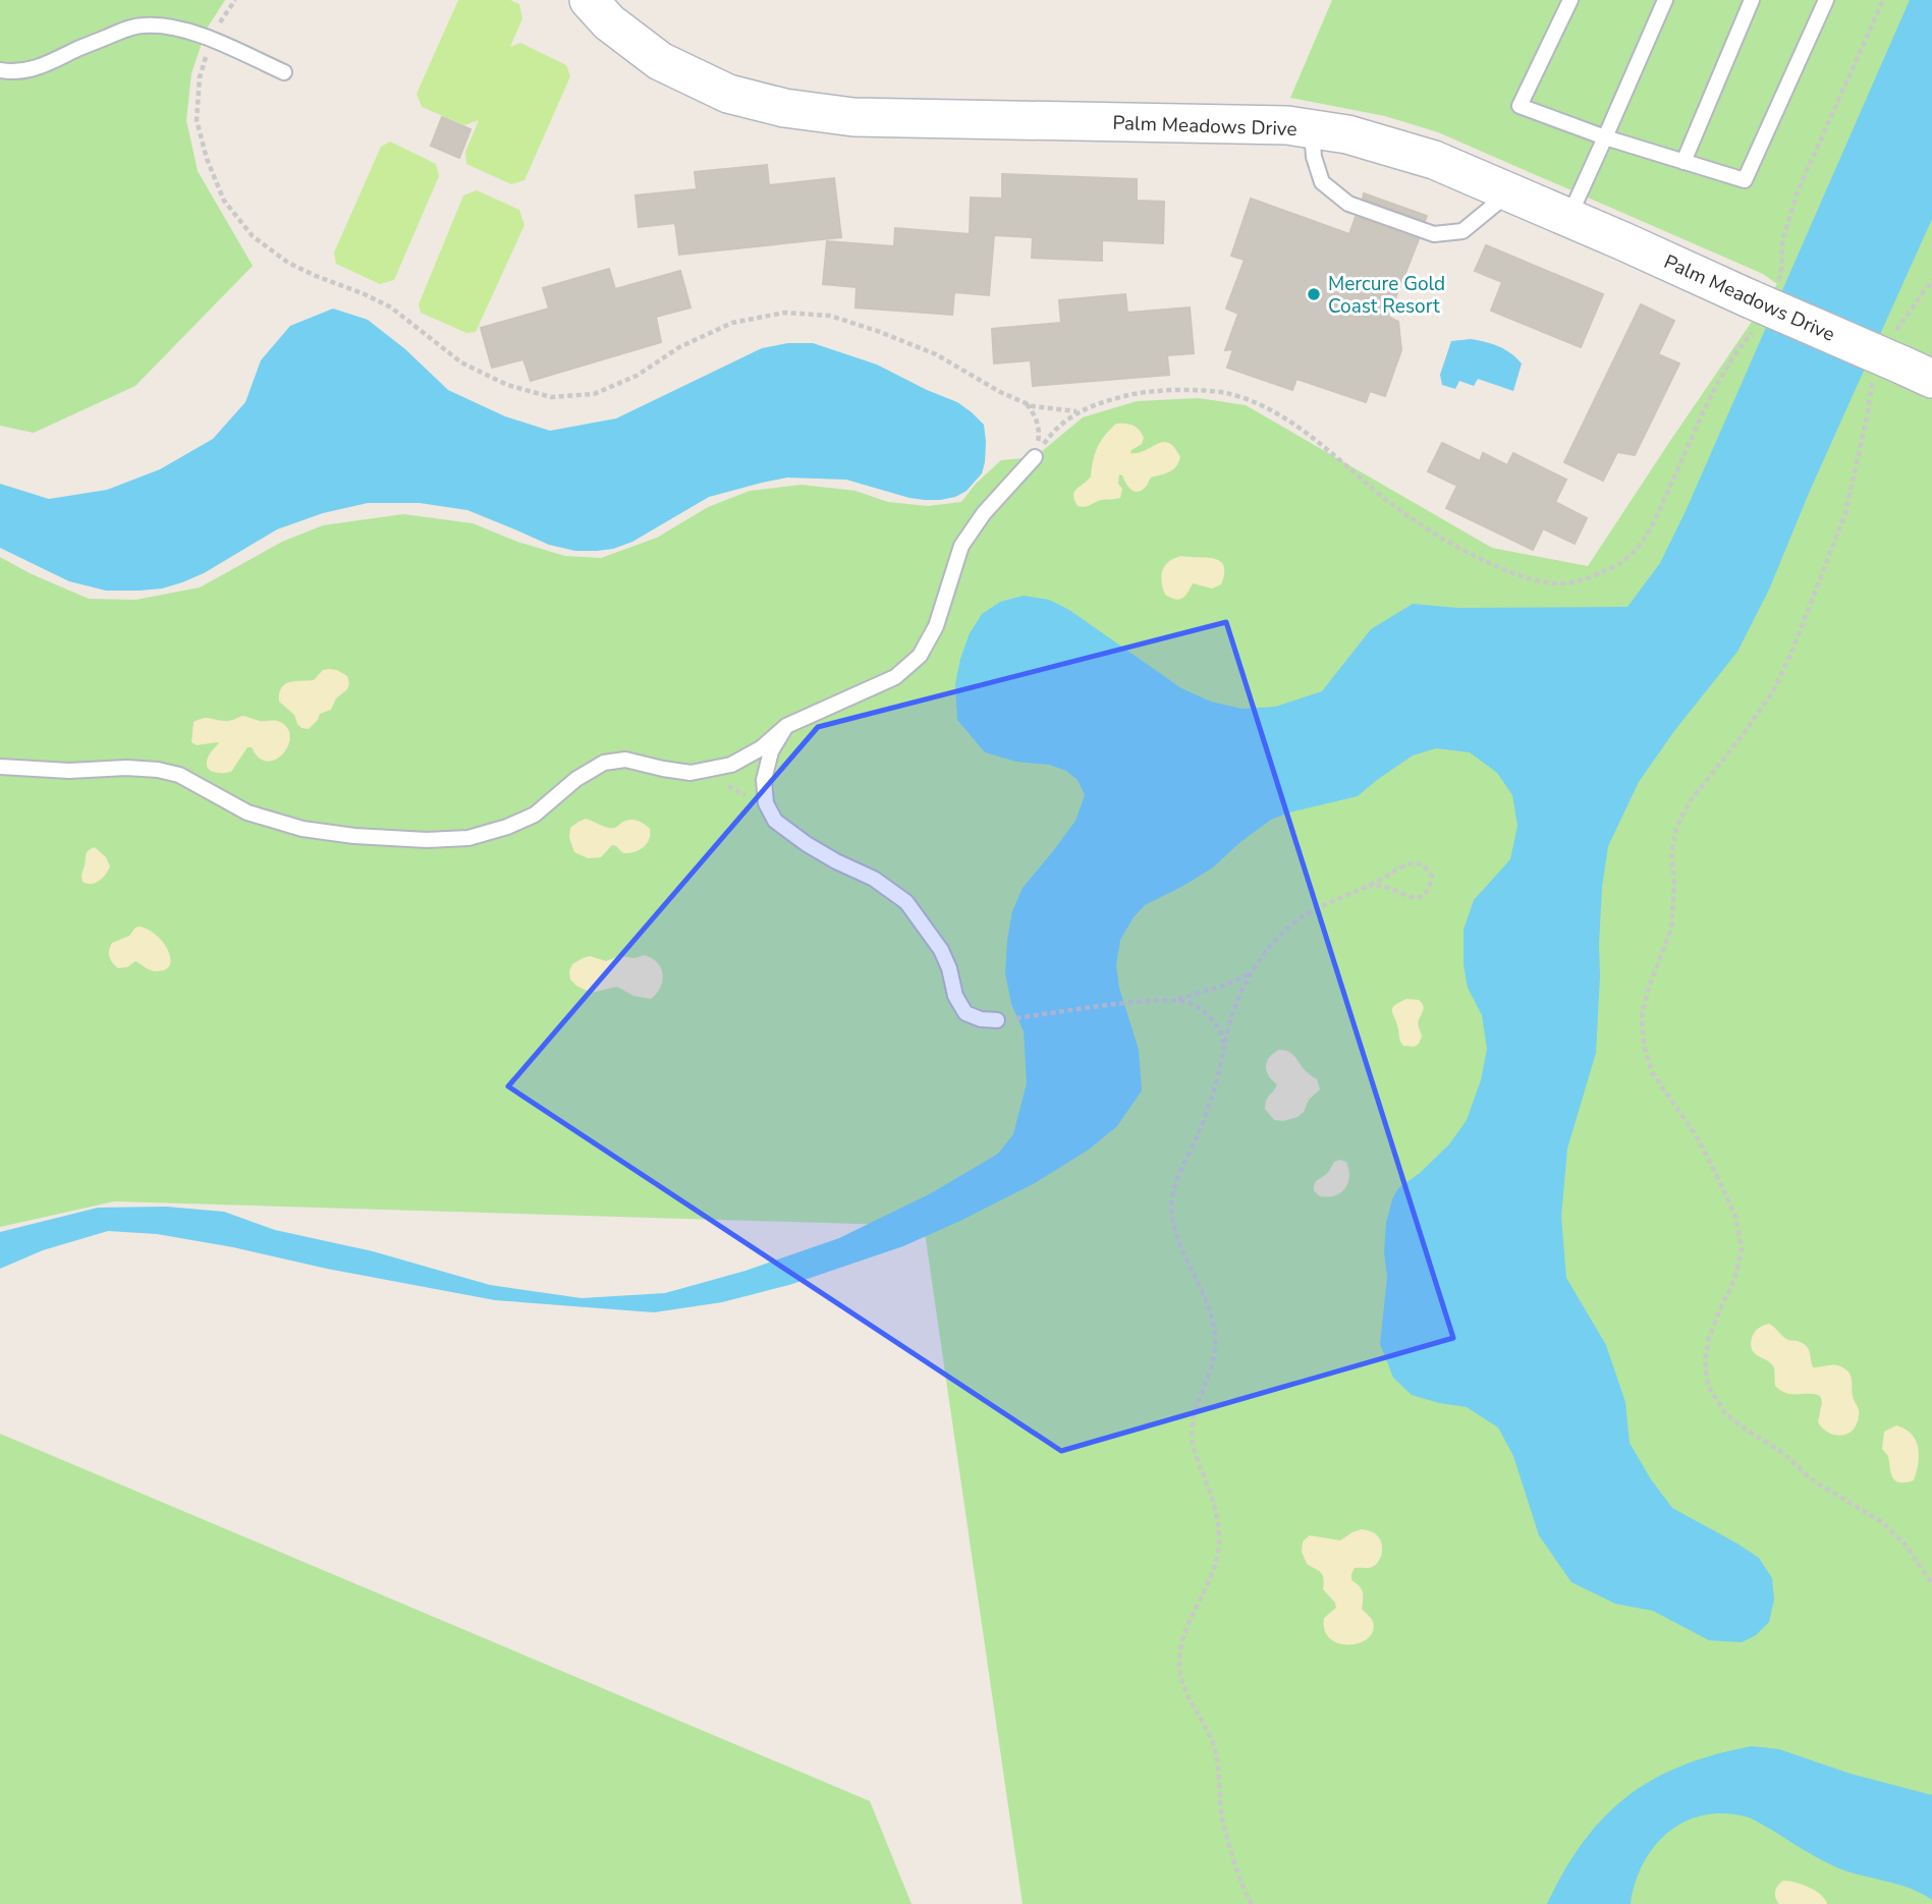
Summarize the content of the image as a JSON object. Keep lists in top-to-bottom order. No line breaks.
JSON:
{"streets":{"street":["Palm Meadows Drive"]},"places":["Mercure Gold Coast Resort"]}
